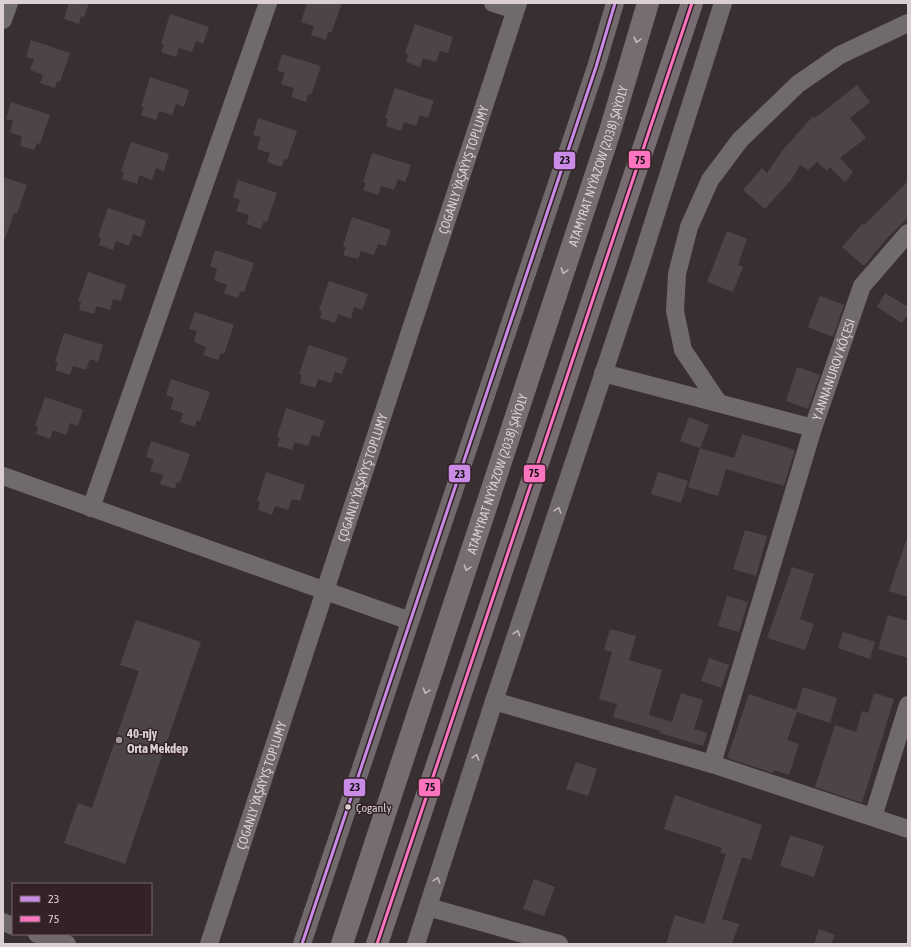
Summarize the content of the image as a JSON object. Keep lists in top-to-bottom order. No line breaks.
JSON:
{"streets":{"main road":["ATAMYRAT NYÝAZOW (2038) ŞAÝOLY"],"street":["ÇOGANLY ÝAŞAÝYŞ TOPLUMY","Y ANNANUROV KÖÇESI"]},"places":["40-njy Orta Mekdep","Çoganly"],"lines":["transit line 23","transit line 75"],"legend":["23","75"]}
